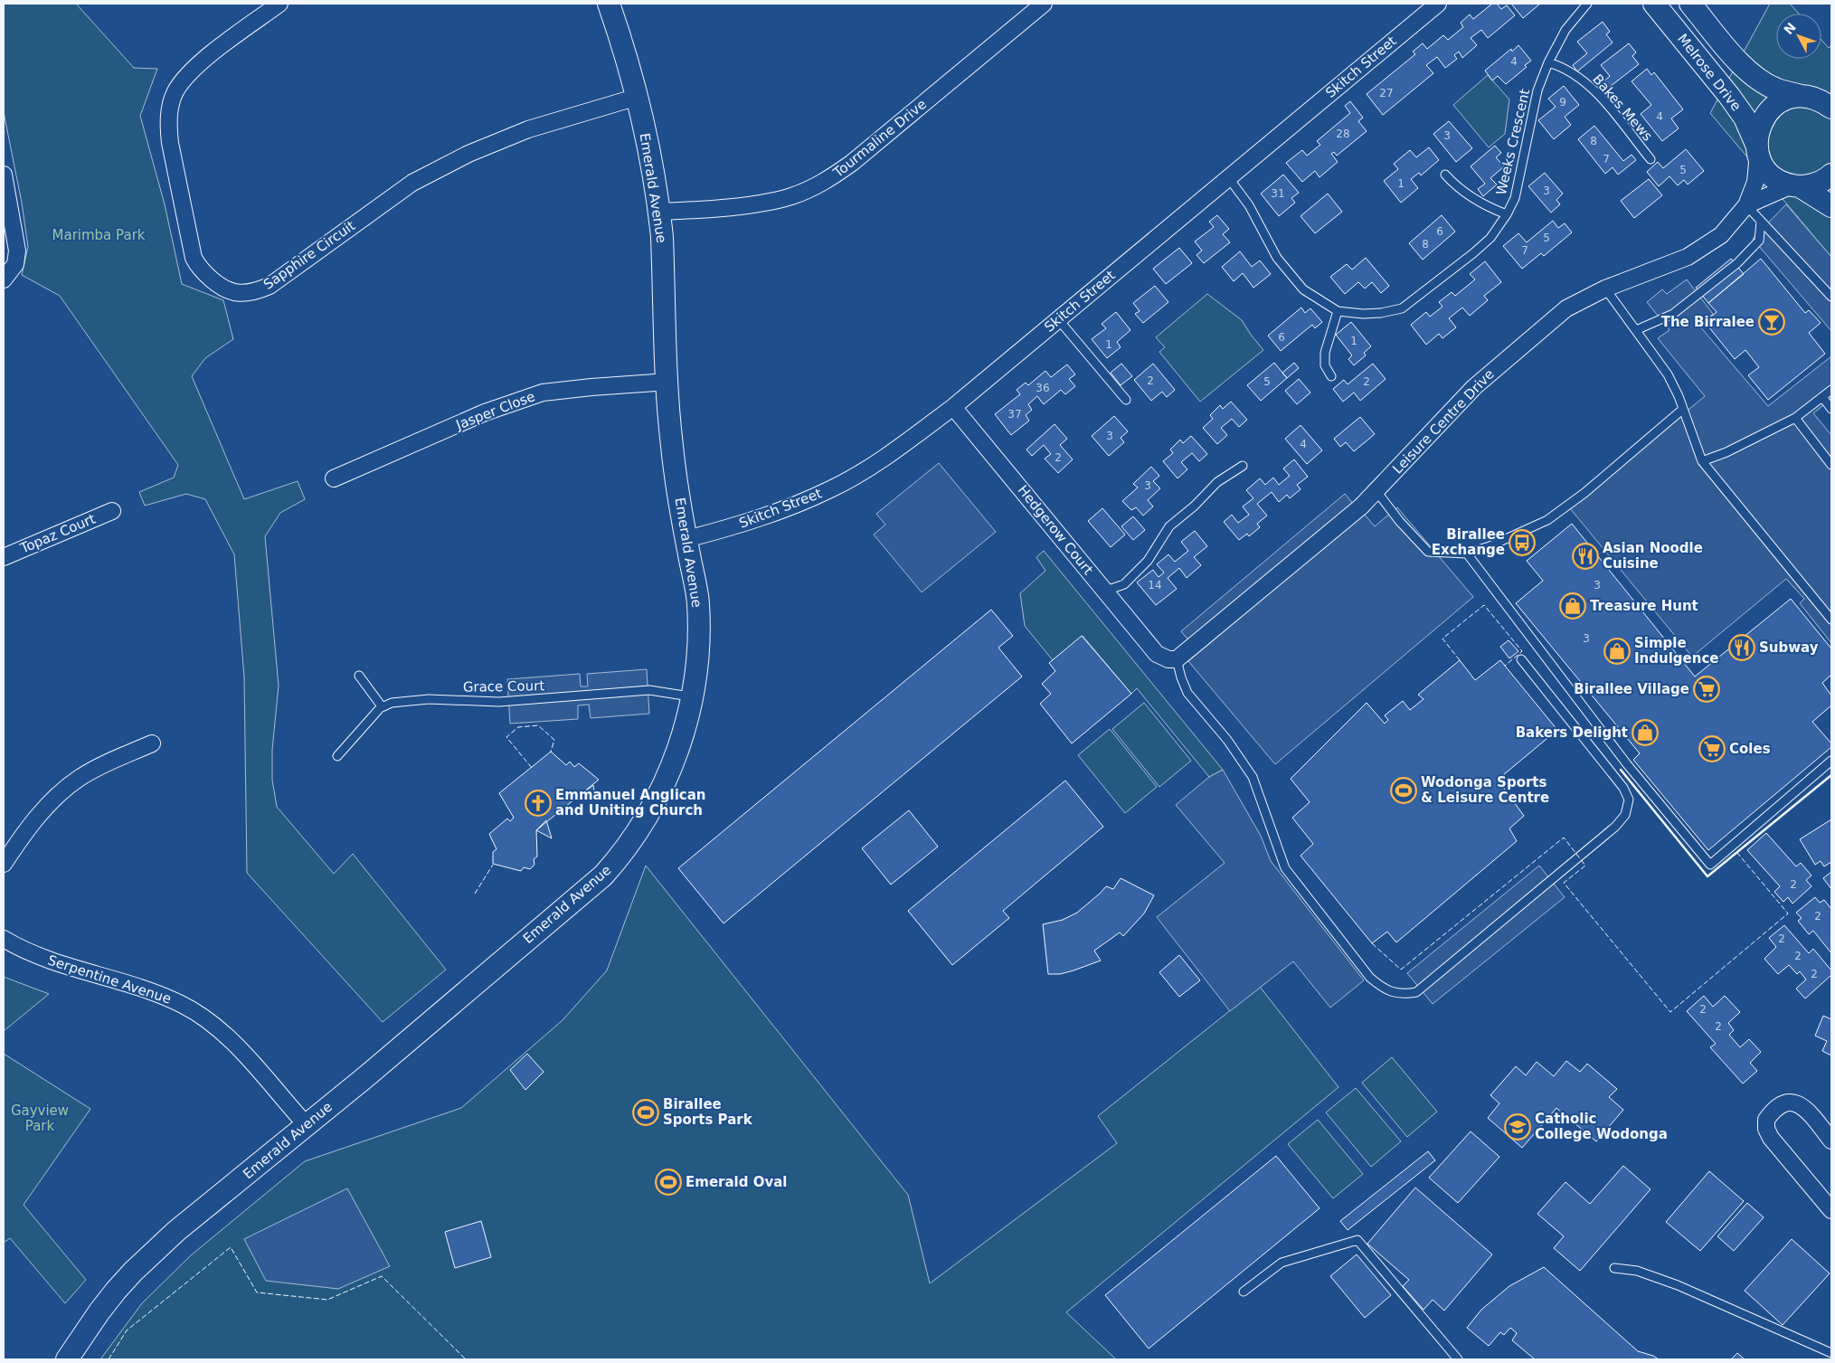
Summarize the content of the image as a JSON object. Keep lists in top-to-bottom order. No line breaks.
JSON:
{"streets":{"street":["Skitch Street","Melrose Drive","Tourmaline Drive","Emerald Avenue","Sapphire Circuit","Jasper Close","Leisure Centre Drive","Hedgerow Court","Topaz Court","Serpentine Avenue"],"lane":["Bakes Mews","Weeks Crescent","Grace Court"]},"crossings":[["Skitch Street","Weeks Crescent"],["Skitch Street","Emerald Avenue"],["Skitch Street","Hedgerow Court"],["Melrose Drive","Leisure Centre Drive"],["Bakes Mews","Weeks Crescent"],["Tourmaline Drive","Emerald Avenue"],["Emerald Avenue","Sapphire Circuit"],["Emerald Avenue","Jasper Close"],["Emerald Avenue","Grace Court"],["Emerald Avenue","Serpentine Avenue"],["Leisure Centre Drive","Hedgerow Court"]],"parks":["Marimba Park","Gayview Park"],"places":{"bar":["The Birralee"],"bus stop":["Birallee Exchange"],"restaurant":["Asian Noodle Cuisine","Subway"],"shop":["Treasure Hunt","Simple Indulgence","Bakers Delight"],"supermarket":["Birallee Village","Coles"],"sports":["Wodonga Sports & Leisure Centre","Birallee Sports Park","Emerald Oval"],"church":["Emmanuel Anglican and Uniting Church"],"school or university":["Catholic College Wodonga"]},"house_numbers":["4","27","9","4","28","3","8","7","5","1","3","31","6","5","8","7","6","1","1","2","5","2","36","37","3","4","2","3","14","3","3","2","2","2","2","2","2","2"],"north":"top left"}
